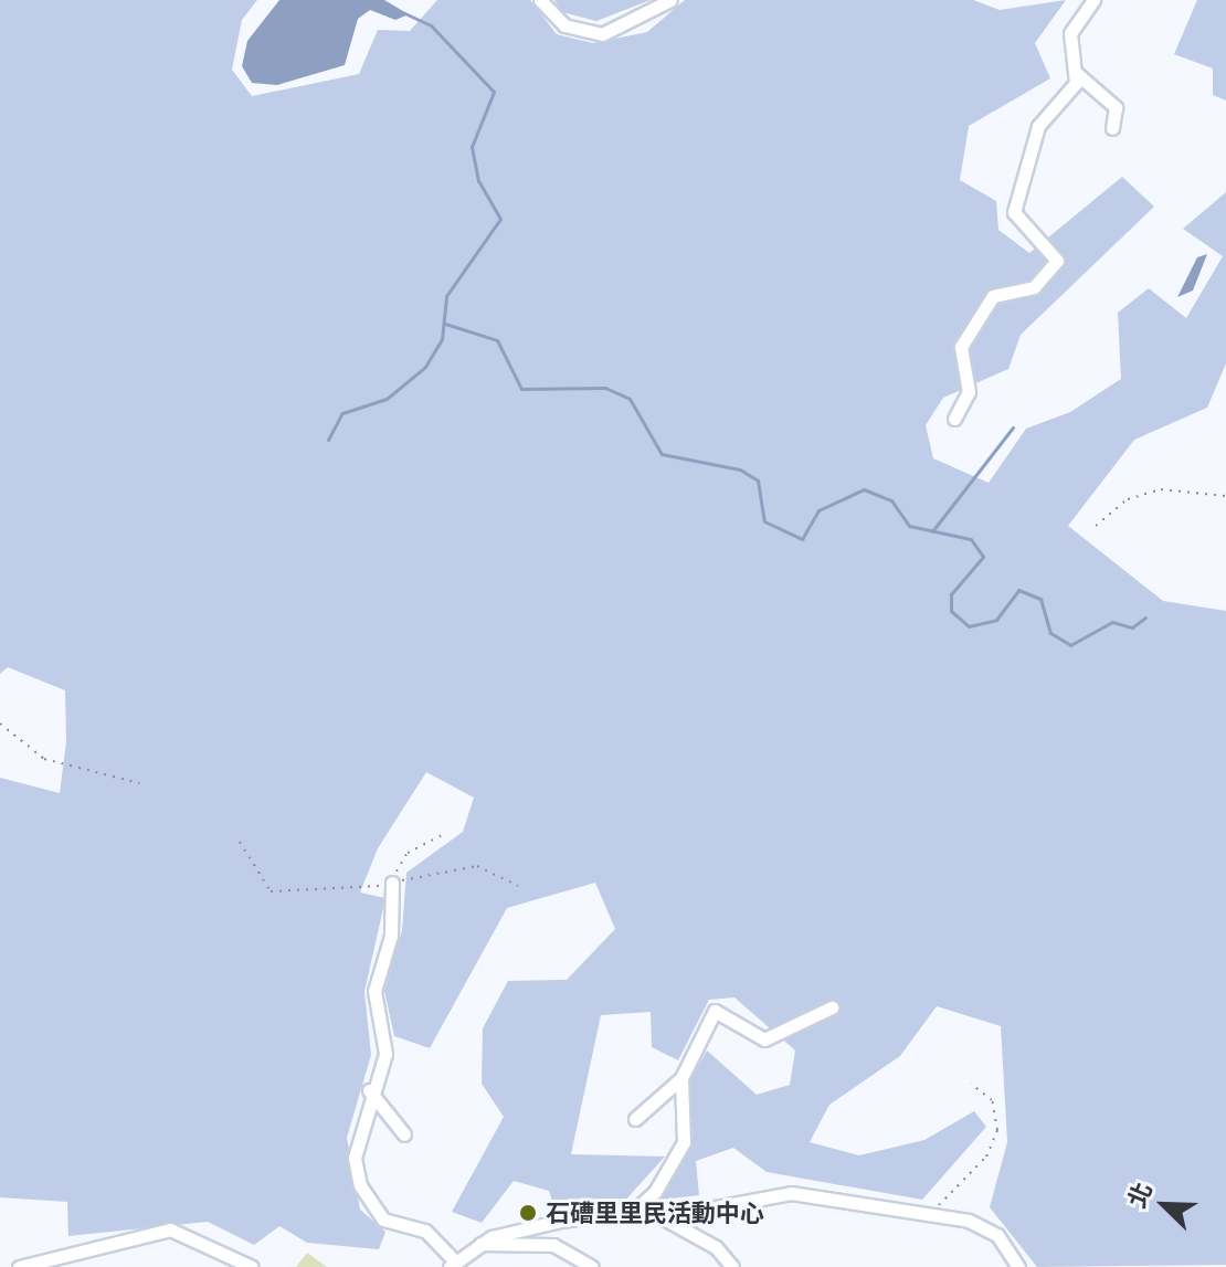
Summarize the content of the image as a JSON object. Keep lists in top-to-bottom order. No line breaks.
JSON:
{"places":["石𥕢里里民活動中心"],"north":"top left"}
